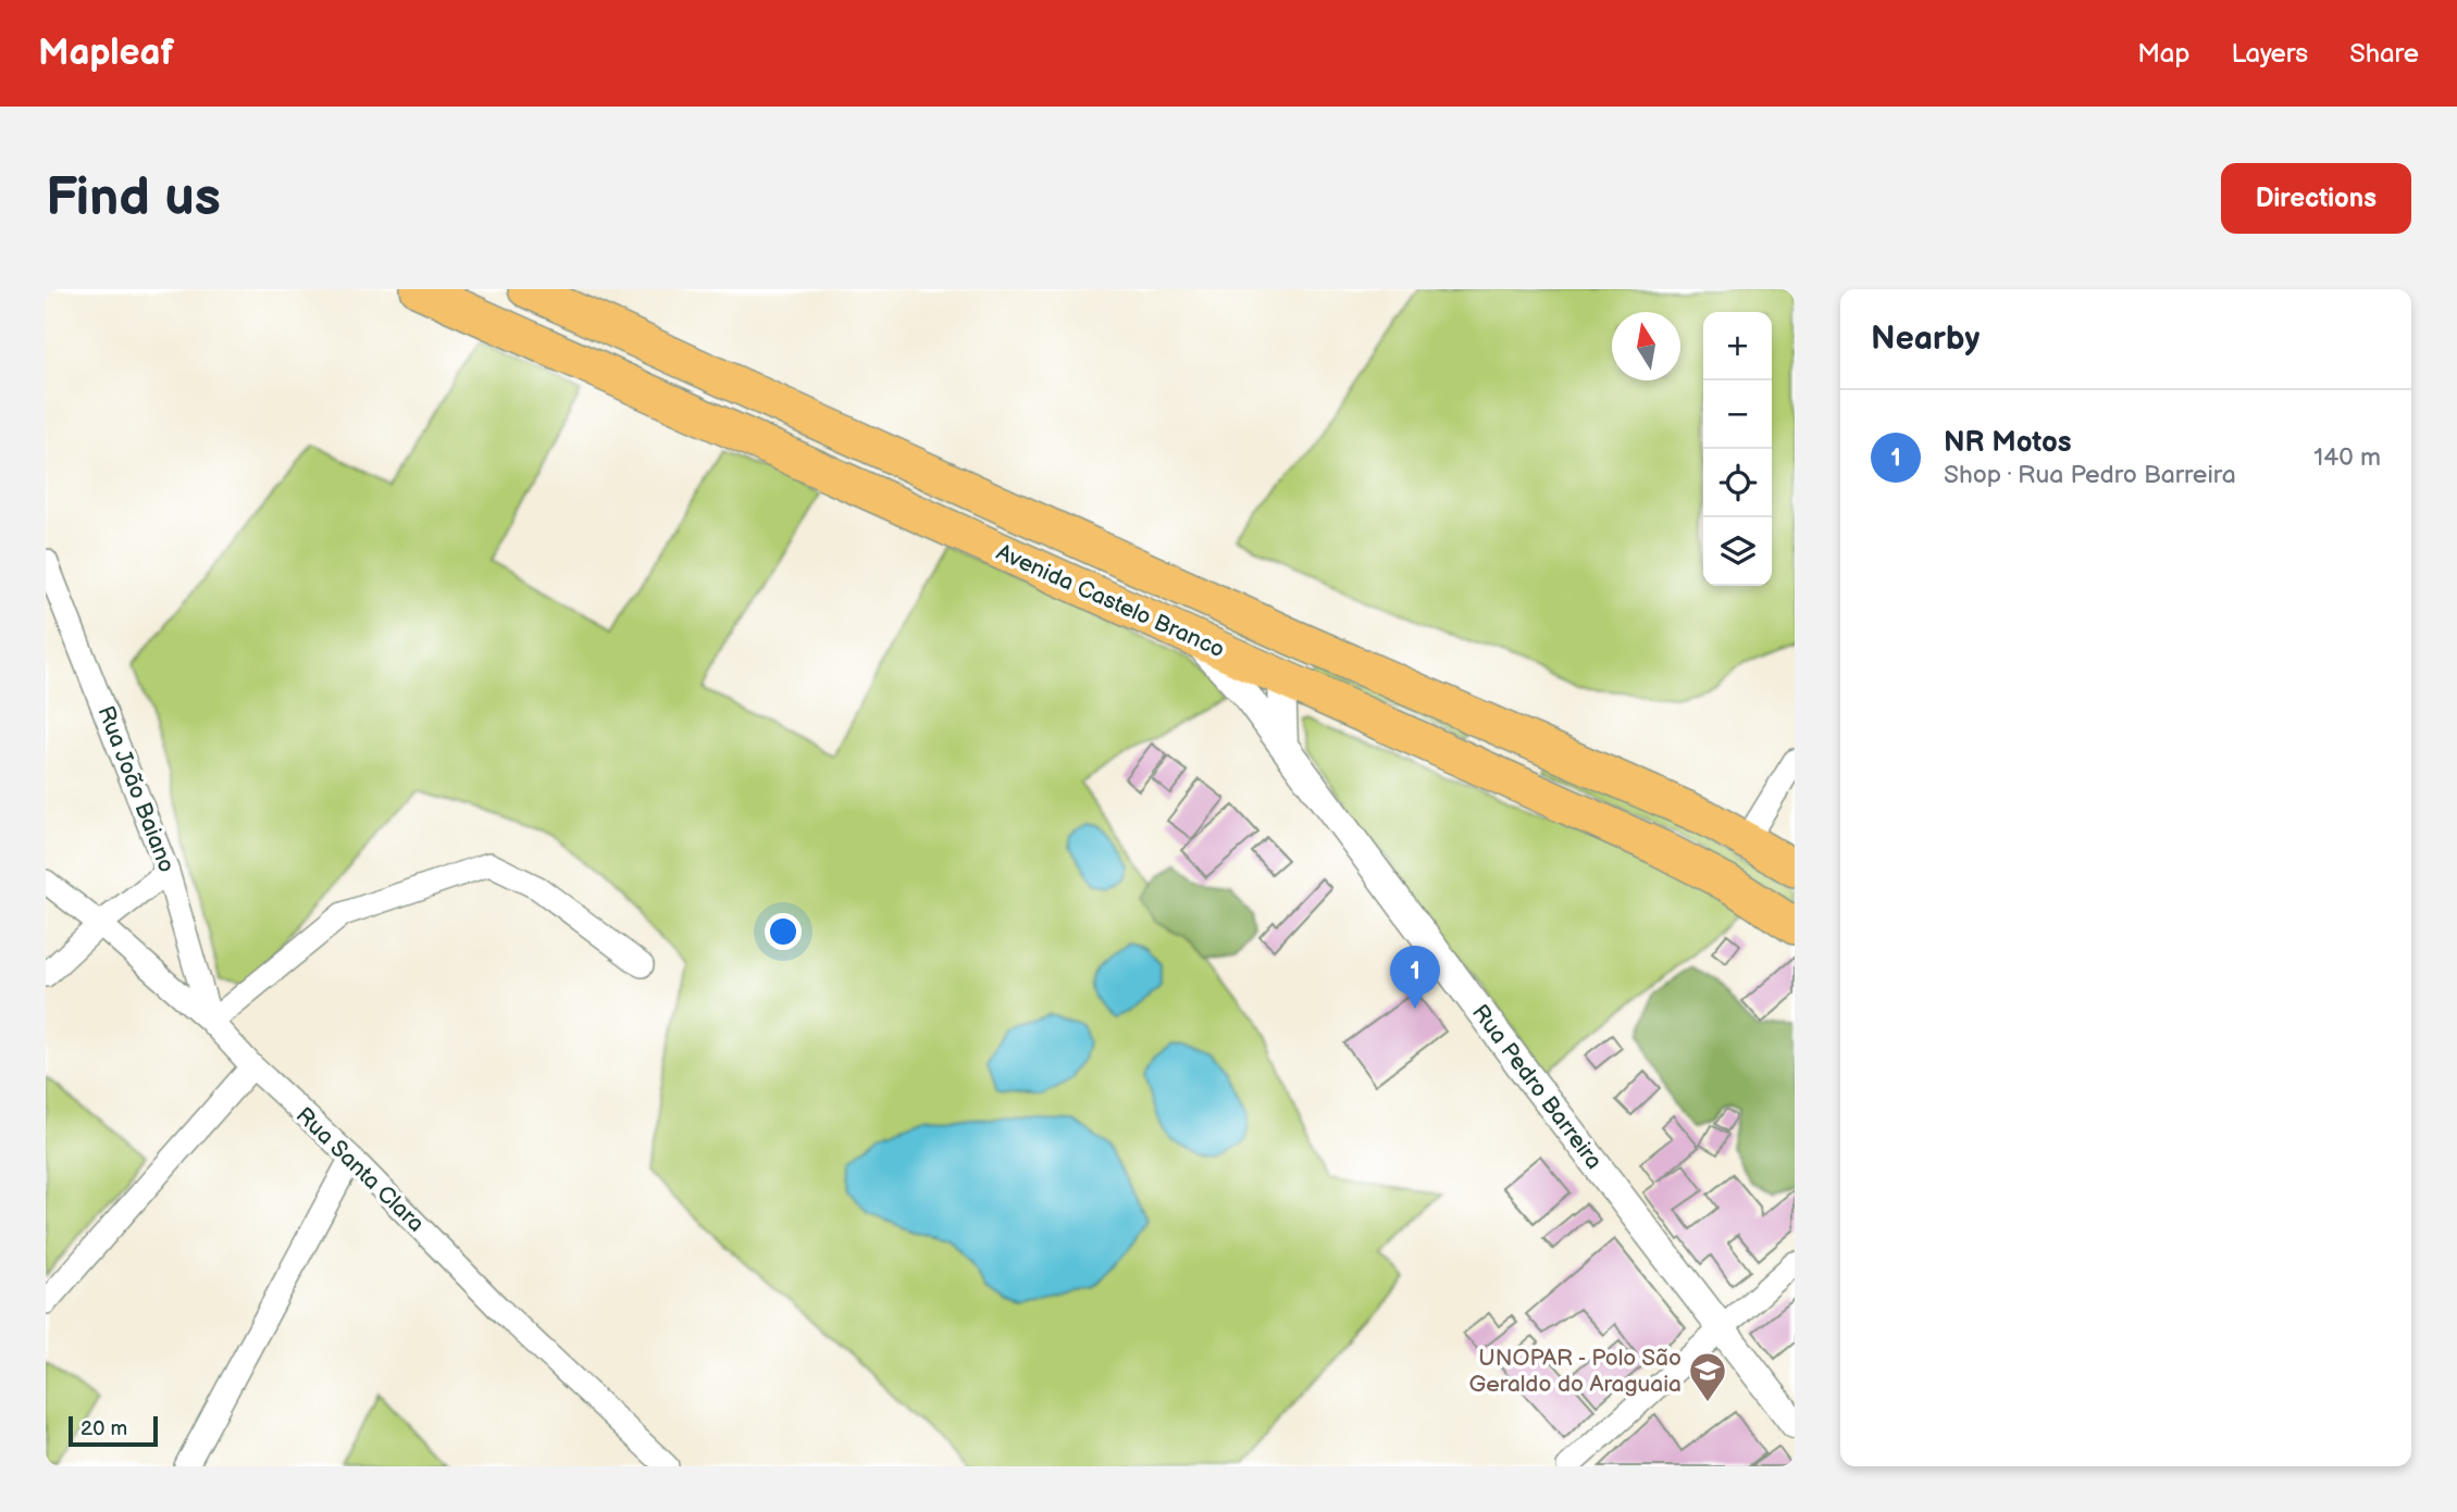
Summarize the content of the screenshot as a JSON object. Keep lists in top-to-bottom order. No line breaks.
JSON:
{"streets":{"main road":["Avenida Castelo Branco"],"street":["Rua João Baiano","Rua Pedro Barreira","Rua Santa Clara"]},"crossings":[["Avenida Castelo Branco","Rua Pedro Barreira"],["Rua João Baiano","Rua Santa Clara"]],"places":{"school or university":["UNOPAR - Polo São Geraldo do Araguaia"]},"scale_bar":"20 m","north":"top","page":{"header":"Mapleaf","nav":["Map","Layers","Share"],"buttons":"Directions","title":"Find us","heading":"Nearby","map_buttons":["+","−"],"list":[{"mark":"1","name":"NR Motos","note":"Shop · Rua Pedro Barreira","value":"140 m"}],"pins":"1","scale":"20 m"}}
